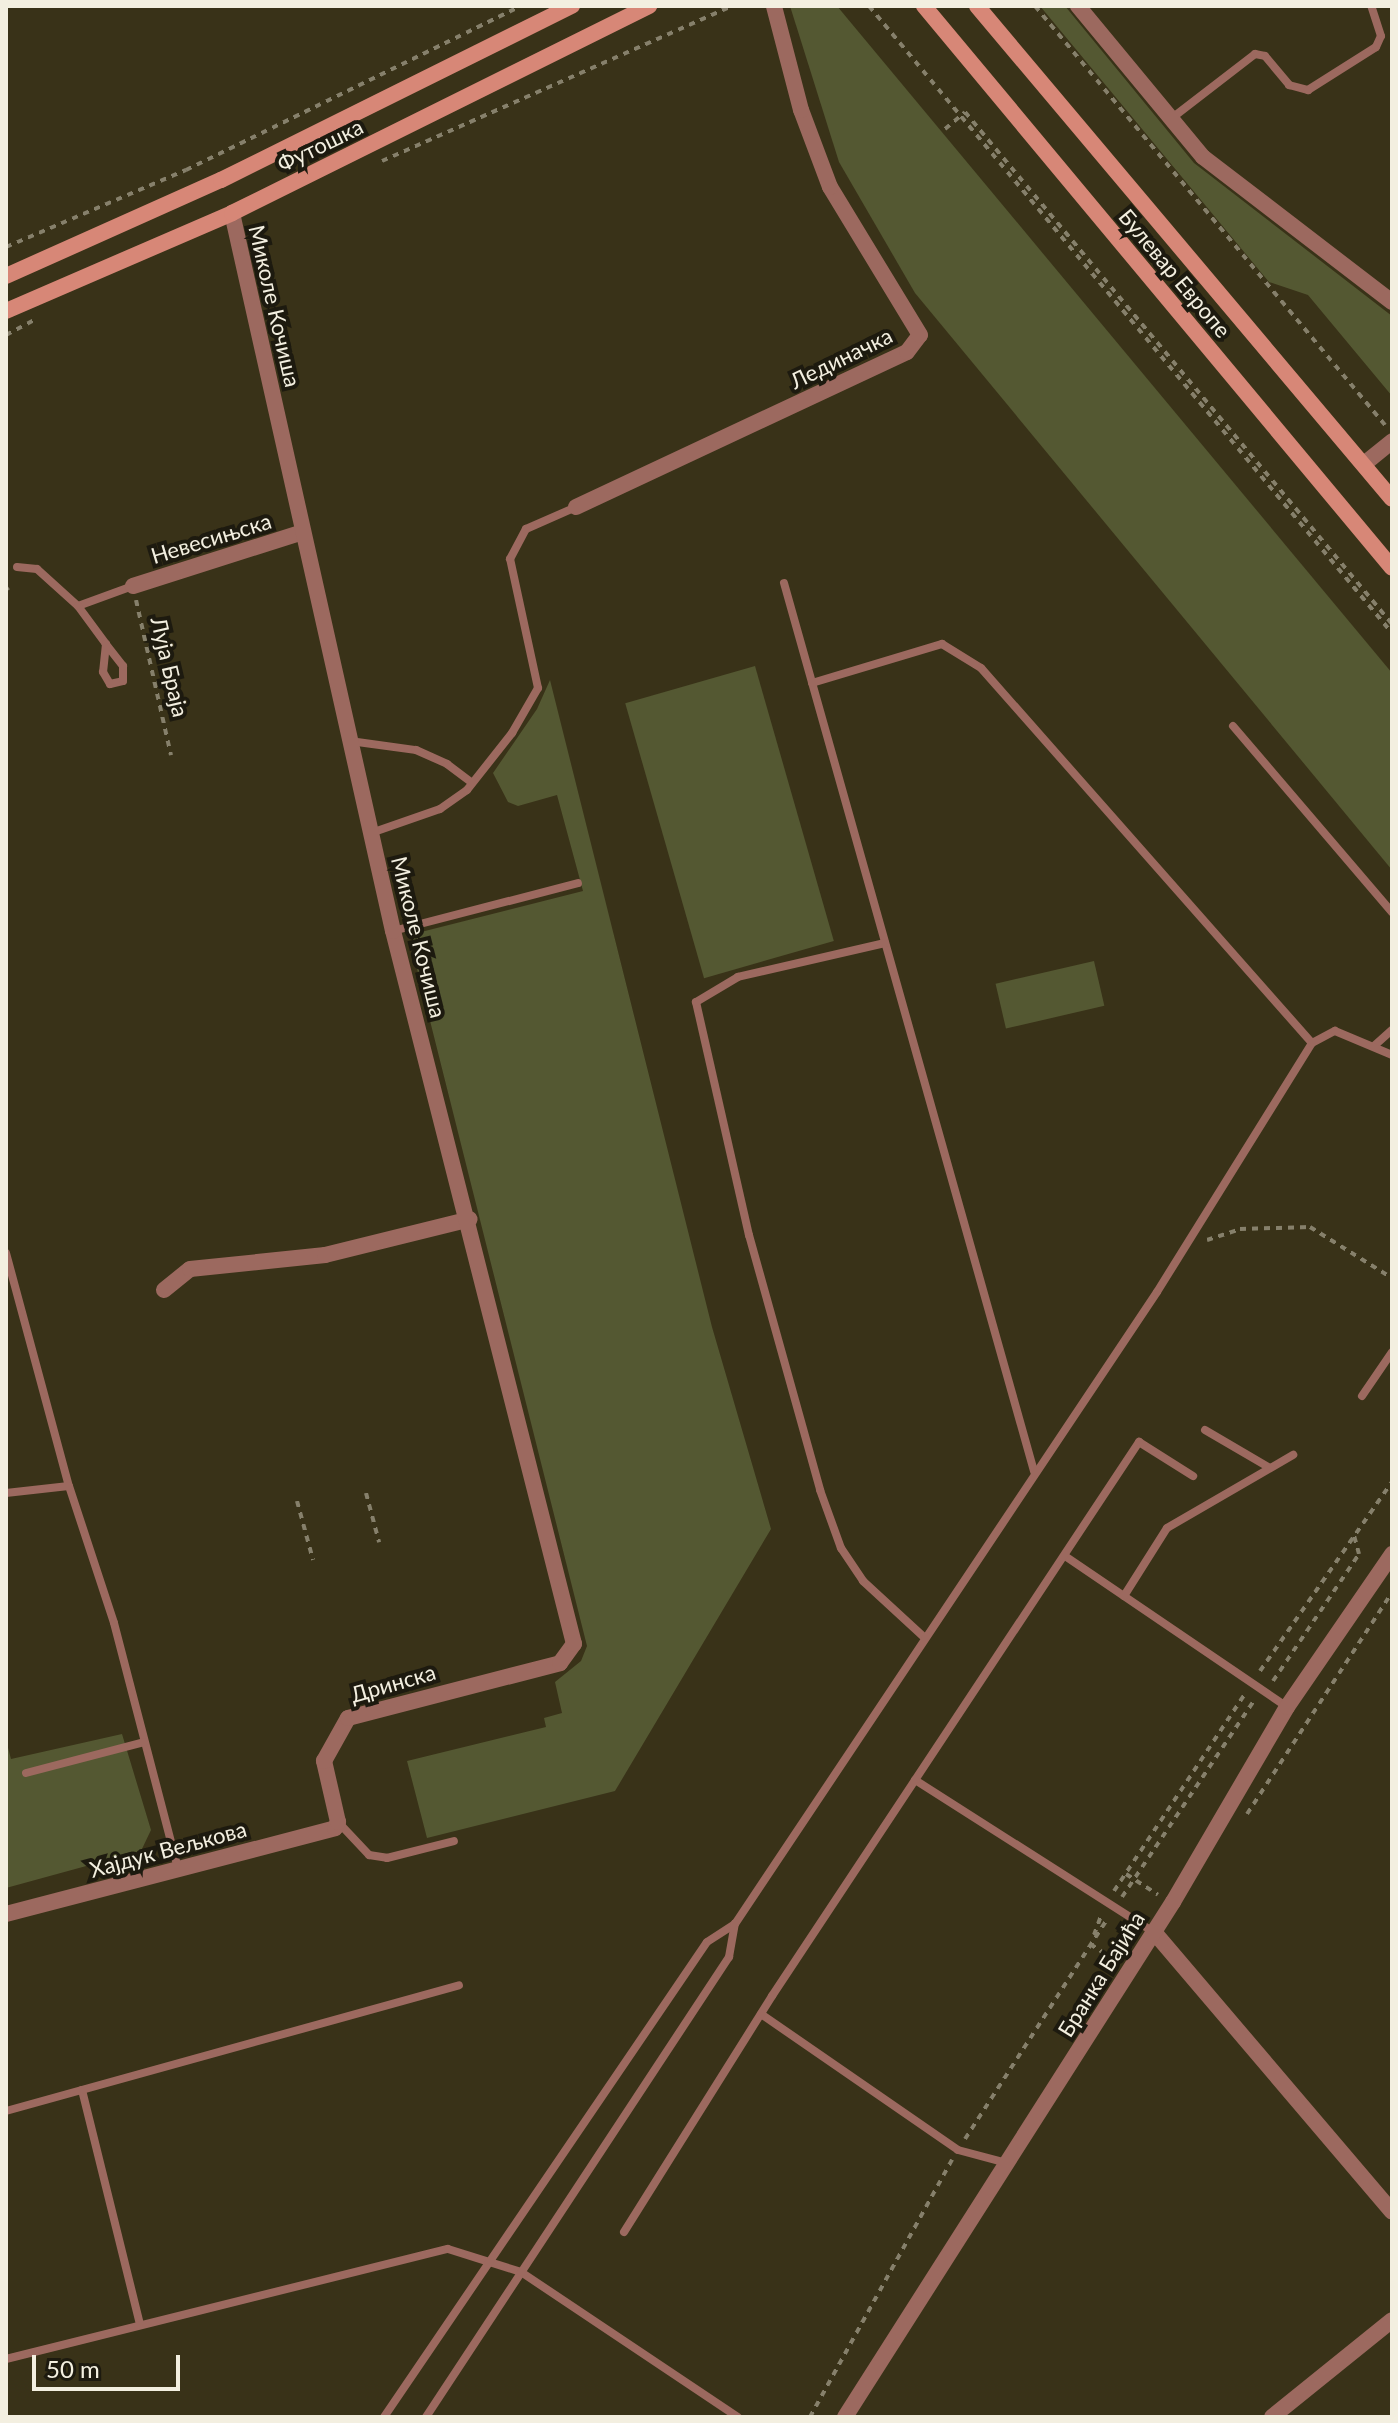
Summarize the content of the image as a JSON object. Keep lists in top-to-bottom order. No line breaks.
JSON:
{"streets":{"main road":["Футошка","Булевар Европе"],"street":["Миколе Кочиша","Лединачка","Невесињска","Дринска","Хајдук Вељкова","Бранка Бајића"],"path":["Луја Браја"]},"crossings":[["Футошка","Миколе Кочиша"],["Миколе Кочиша","Невесињска"],["Миколе Кочиша","Дринска"],["Невесињска","Луја Браја"],["Дринска","Хајдук Вељкова"]],"scale_bar":"50 m"}
